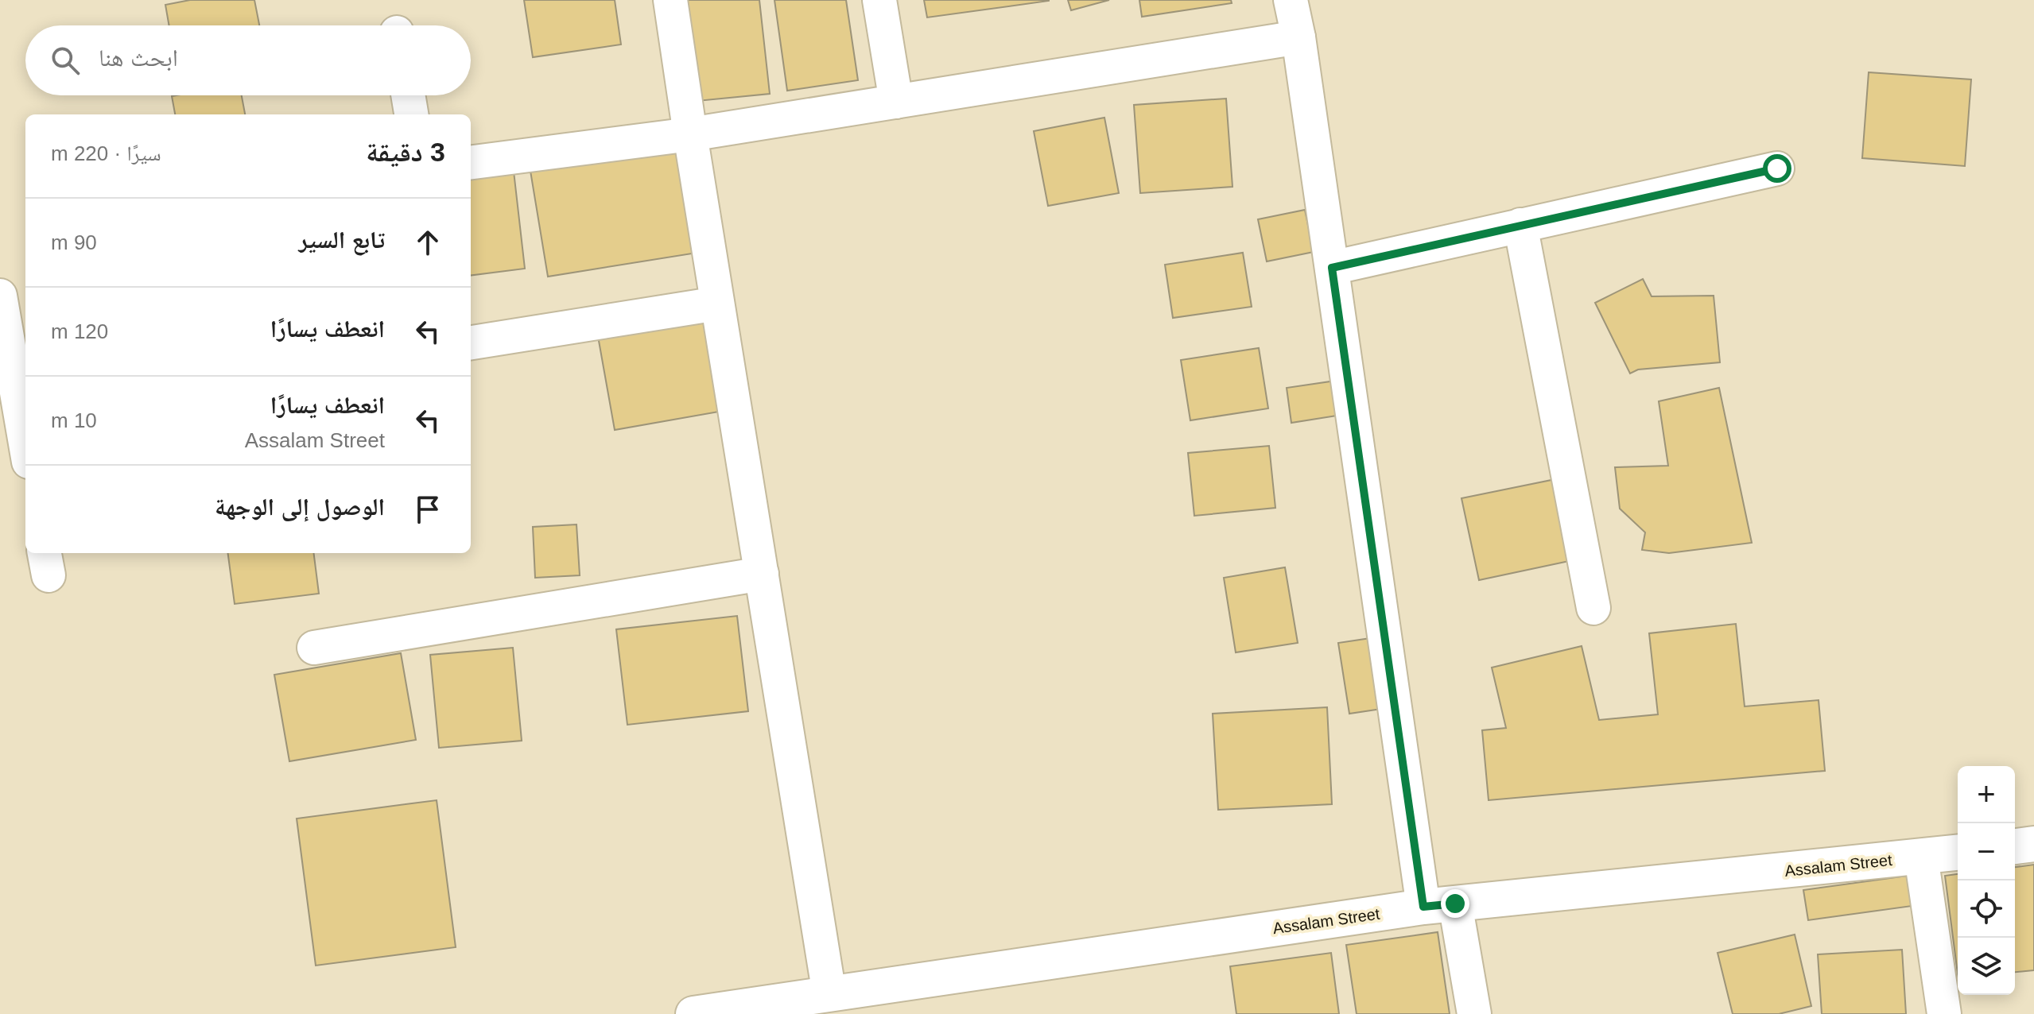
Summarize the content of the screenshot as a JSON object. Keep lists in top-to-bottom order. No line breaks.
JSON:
{"streets":{"main road":["Assalam Street"]},"page":{"search":"ابحث هنا","heading":["3 دقيقة","سيرًا · 220 m"],"list":[["تابع السير","90 m"],["انعطف يسارًا","120 m"],["انعطف يسارًا","Assalam Street","10 m"],"الوصول إلى الوجهة"],"map_buttons":["+","−"]}}
